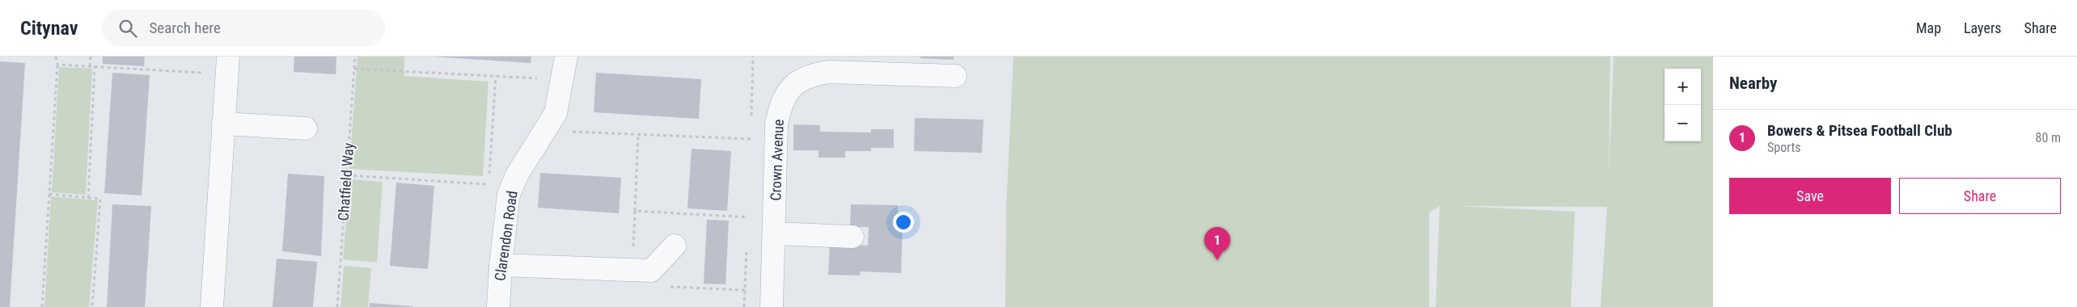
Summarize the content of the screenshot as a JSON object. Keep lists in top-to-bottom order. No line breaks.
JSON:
{"streets":{"street":["Crown Avenue","Clarendon Road"],"path":["Chatfield Way"]},"page":{"header":"Citynav","search":"Search here","nav":["Map","Layers","Share"],"heading":"Nearby","map_buttons":["+","−"],"list":[{"mark":"1","name":"Bowers & Pitsea Football Club","note":"Sports","value":"80 m"}],"buttons":["Save","Share"],"pins":"1"}}
